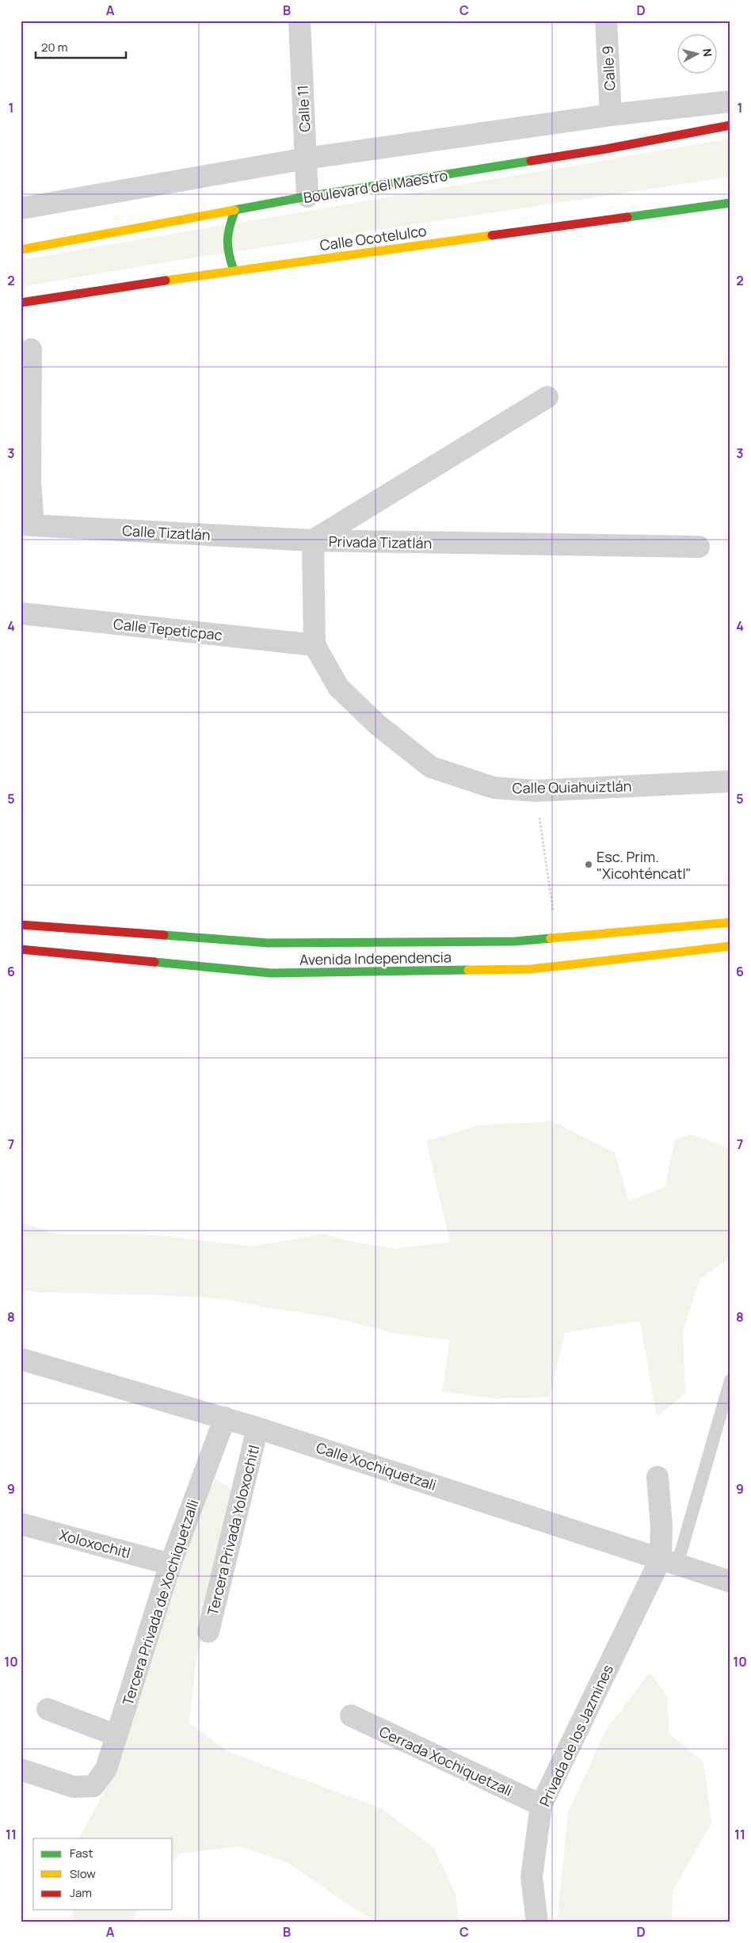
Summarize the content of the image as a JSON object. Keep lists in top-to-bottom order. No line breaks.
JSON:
{"streets":{"main road":["Boulevard del Maestro","Calle Ocotelulco","Avenida Independencia"],"street":["Calle 9","Calle 11","Calle Tizatlán","Privada Tizatlán","Calle Tepeticpac","Calle Quiahuiztlán","Calle Xochiquetzali","Tercera Privada Yoloxochitl","Xoloxochitl","Tercera Privada de Xochiquetzalli","Privada de los Jazmines","Cerrada Xochiquetzali"]},"crossings":[["Calle 11","Boulevard del Maestro"],["Calle Tizatlán","Privada Tizatlán"],["Calle Tizatlán","Calle Quiahuiztlán"],["Privada Tizatlán","Calle Quiahuiztlán"],["Calle Tepeticpac","Calle Quiahuiztlán"],["Calle Xochiquetzali","Tercera Privada Yoloxochitl"],["Calle Xochiquetzali","Tercera Privada de Xochiquetzalli"],["Calle Xochiquetzali","Privada de los Jazmines"],["Xoloxochitl","Tercera Privada de Xochiquetzalli"],["Privada de los Jazmines","Cerrada Xochiquetzali"]],"places":["Esc. Prim. \"Xicohténcatl\""],"legend":["Fast","Slow","Jam"],"scale_bar":"20 m","north":"right","grid":{"columns":["A","B","C","D"],"rows":["1","2","3","4","5","6","7","8","9","10","11"]}}
